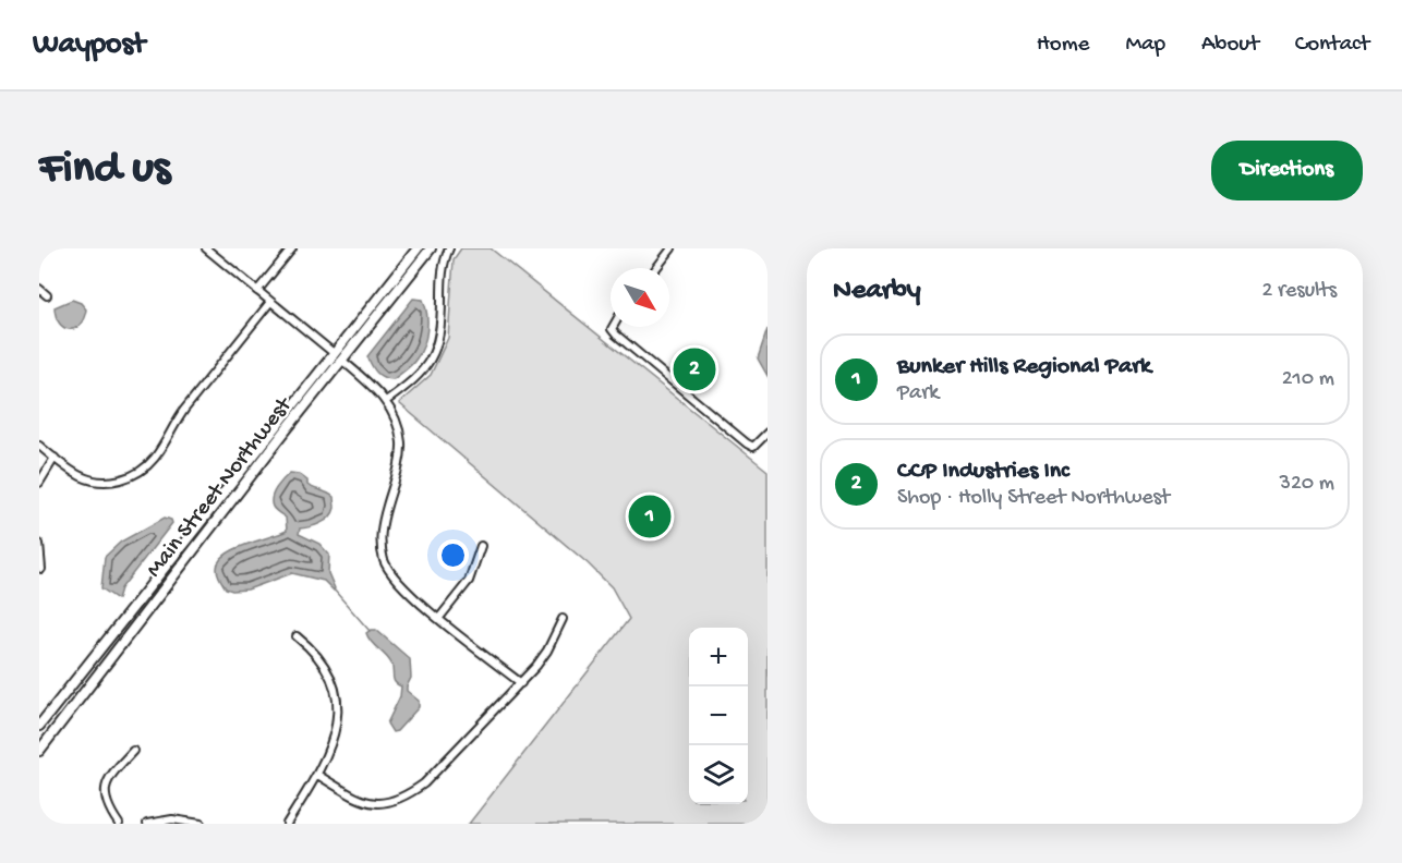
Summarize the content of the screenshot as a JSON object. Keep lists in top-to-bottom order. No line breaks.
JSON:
{"streets":{"main road":["Main Street Northwest"]},"north":"bottom right","page":{"header":"Waypost","nav":["Home","Map","About","Contact"],"buttons":"Directions","title":"Find us","heading":["Nearby","2 results"],"list":[{"mark":"1","name":"Bunker Hills Regional Park","note":"Park","value":"210 m"},{"mark":"2","name":"CCP Industries Inc","note":"Shop · Holly Street Northwest","value":"320 m"}],"pins":["2","1"],"map_buttons":["+","−"]}}
